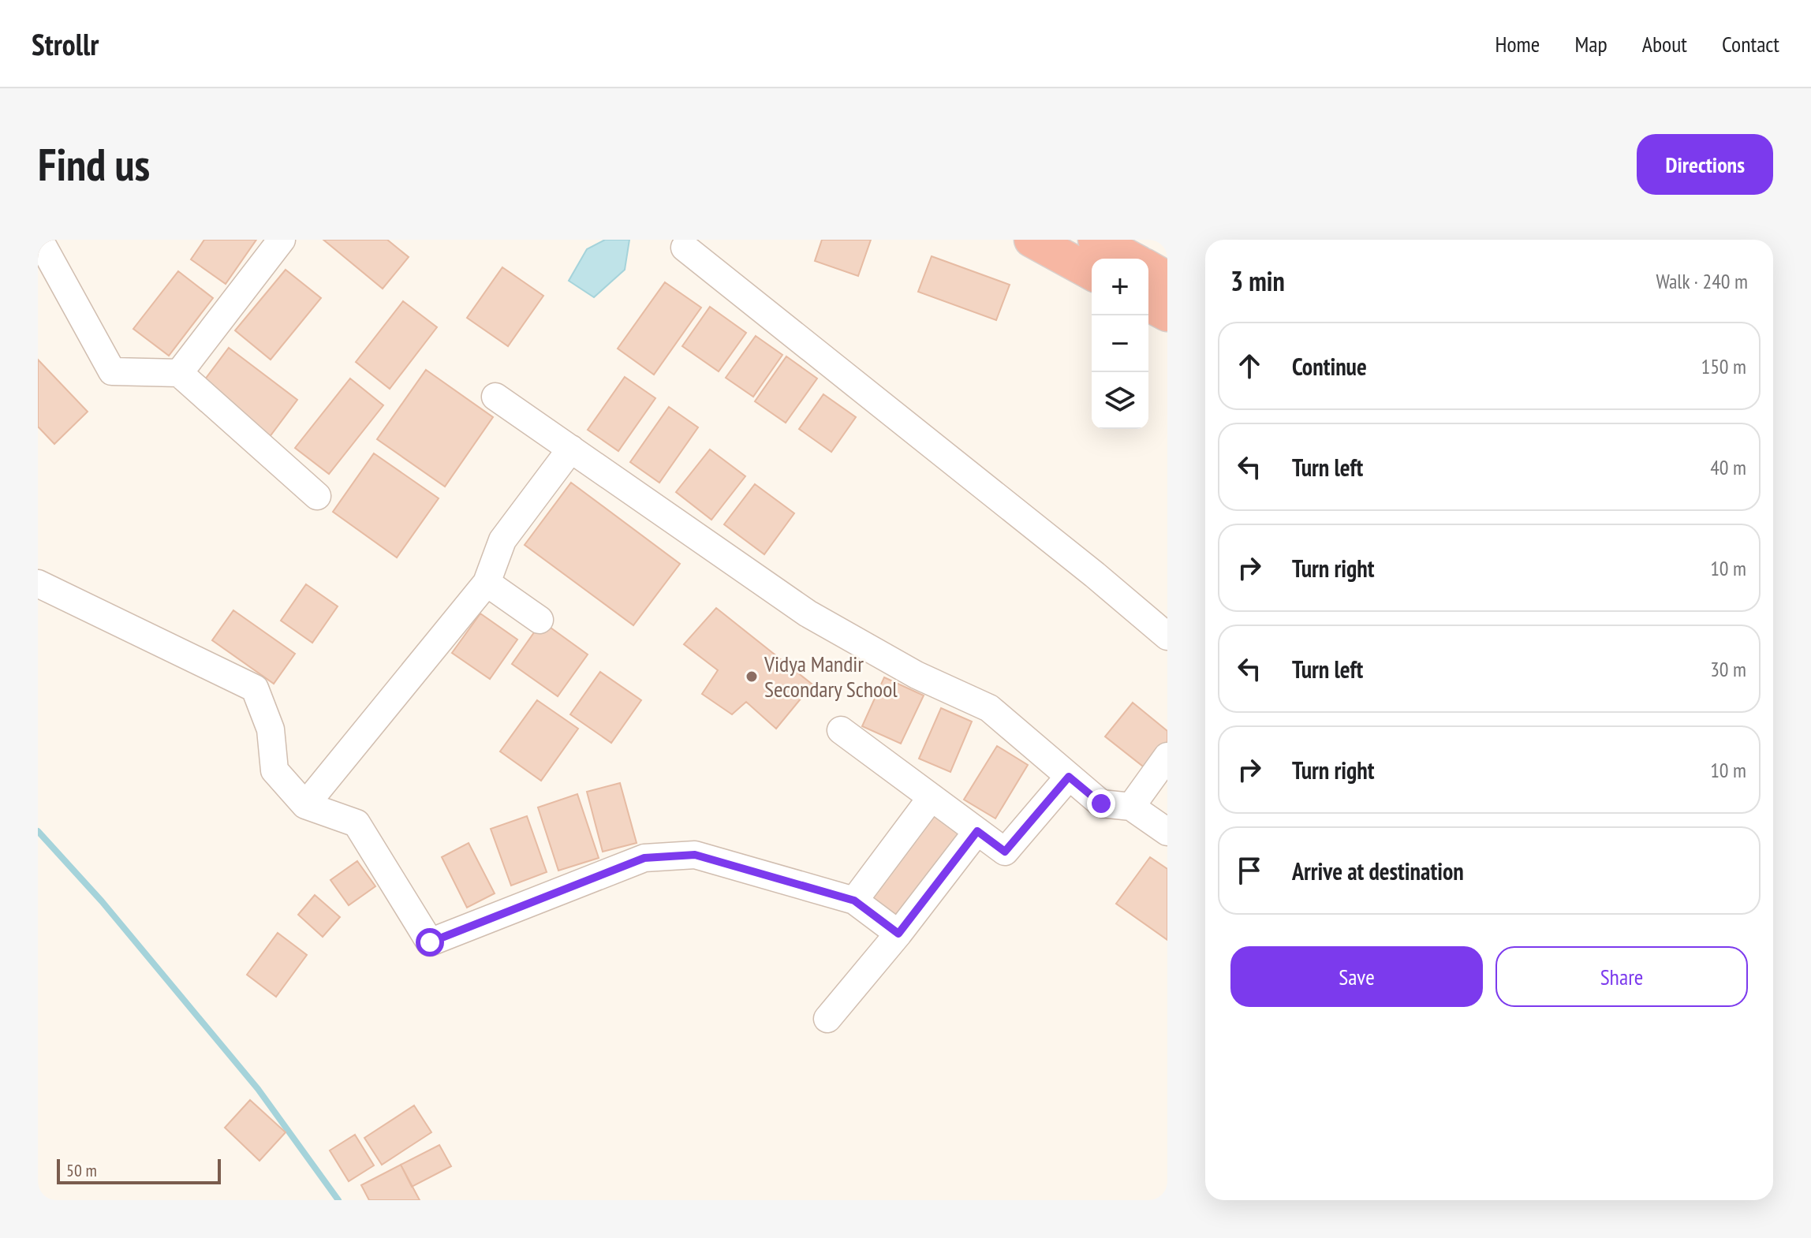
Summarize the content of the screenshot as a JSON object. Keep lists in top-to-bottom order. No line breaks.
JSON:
{"places":["Vidya Mandir Secondary School"],"scale_bar":"50 m","page":{"header":"Strollr","nav":["Home","Map","About","Contact"],"buttons":["Directions",["Save","Share"]],"title":"Find us","heading":["3 min","Walk · 240 m"],"map_buttons":["+","−"],"list":[["Continue","150 m"],["Turn left","40 m"],["Turn right","10 m"],["Turn left","30 m"],["Turn right","10 m"],"Arrive at destination"],"scale":"50 m"}}
